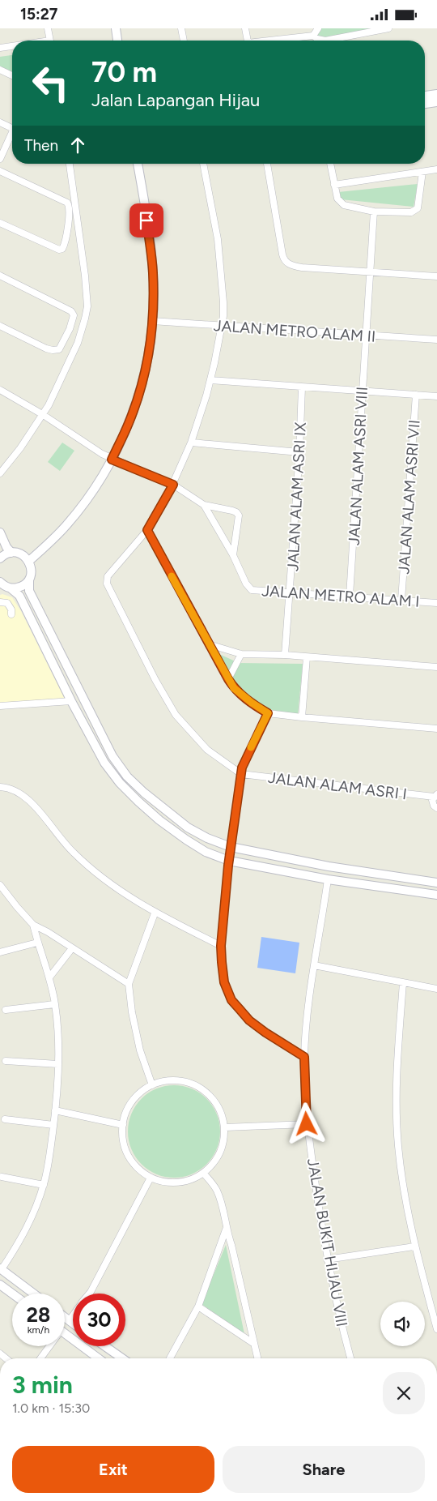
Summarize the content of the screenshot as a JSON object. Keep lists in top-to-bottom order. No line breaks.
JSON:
{"streets":{"street":["JALAN METRO ALAM II","JALAN ALAM ASRI VIII","JALAN ALAM ASRI IX","JALAN ALAM ASRI VII","JALAN METRO ALAM I","JALAN ALAM ASRI I","JALAN BUKIT HIJAU VIII"]},"crossings":[["JALAN METRO ALAM II","JALAN ALAM ASRI VIII"],["JALAN ALAM ASRI VIII","JALAN METRO ALAM I"],["JALAN ALAM ASRI IX","JALAN METRO ALAM I"],["JALAN ALAM ASRI VII","JALAN METRO ALAM I"]],"page":{"status":"15:27","turn":["70 m","Jalan Lapangan Hijau"],"then":"Then","speed":"28 km/h","limit":"30","heading":["3 min","1.0 km · 15:30"],"buttons":["Exit","Share"]}}
